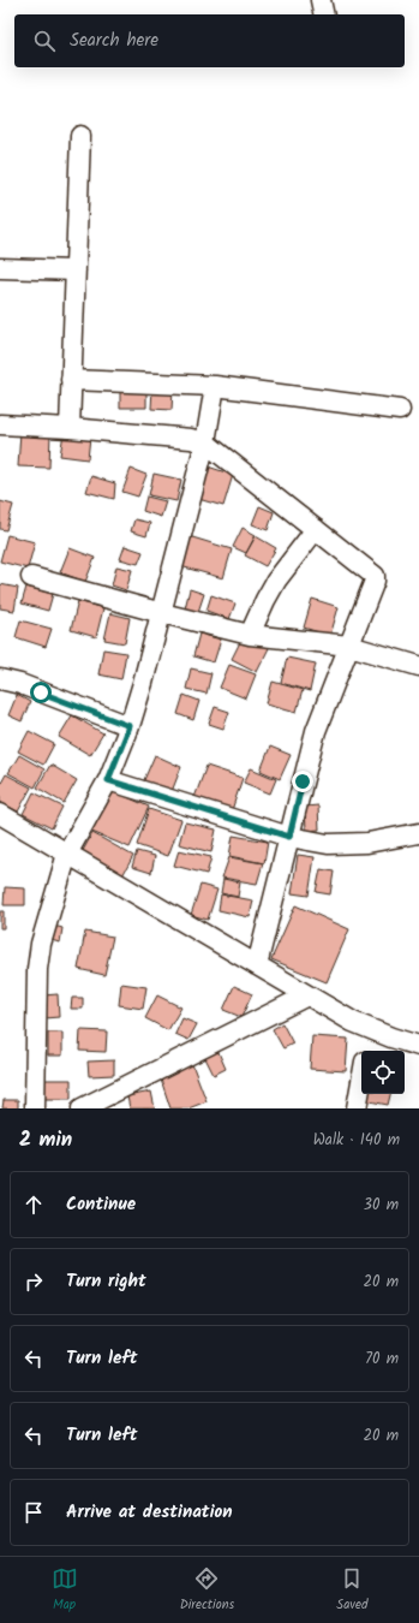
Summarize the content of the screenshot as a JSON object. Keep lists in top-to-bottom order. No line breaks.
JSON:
{"page":{"search":"Search here","heading":["2 min","Walk · 140 m"],"list":[["Continue","30 m"],["Turn right","20 m"],["Turn left","70 m"],["Turn left","20 m"],"Arrive at destination"],"nav":["Map","Directions","Saved"]}}
